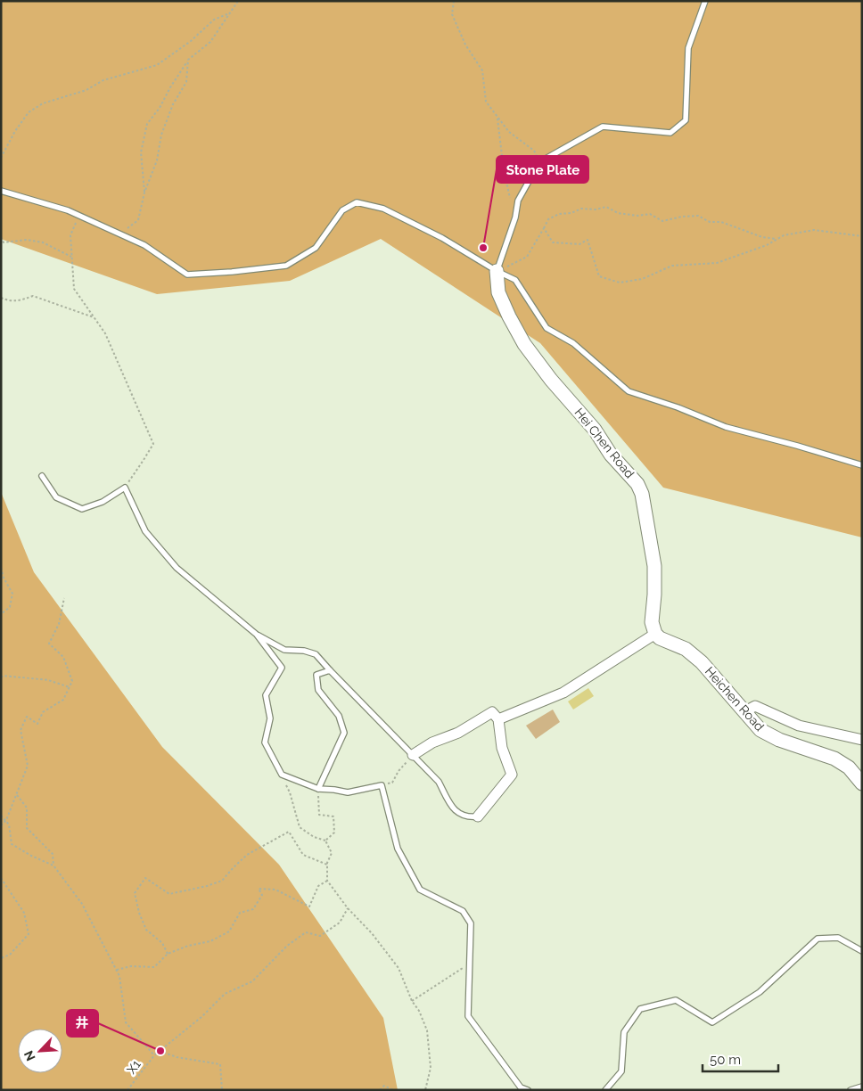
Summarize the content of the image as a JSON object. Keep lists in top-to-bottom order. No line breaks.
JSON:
{"streets":{"street":["Hei Chen Road","Heichen Road"],"path":["X1"]},"crossings":[["Hei Chen Road","Heichen Road"]],"places":["Stone Plate","井"],"scale_bar":"50 m","north":"bottom left"}
